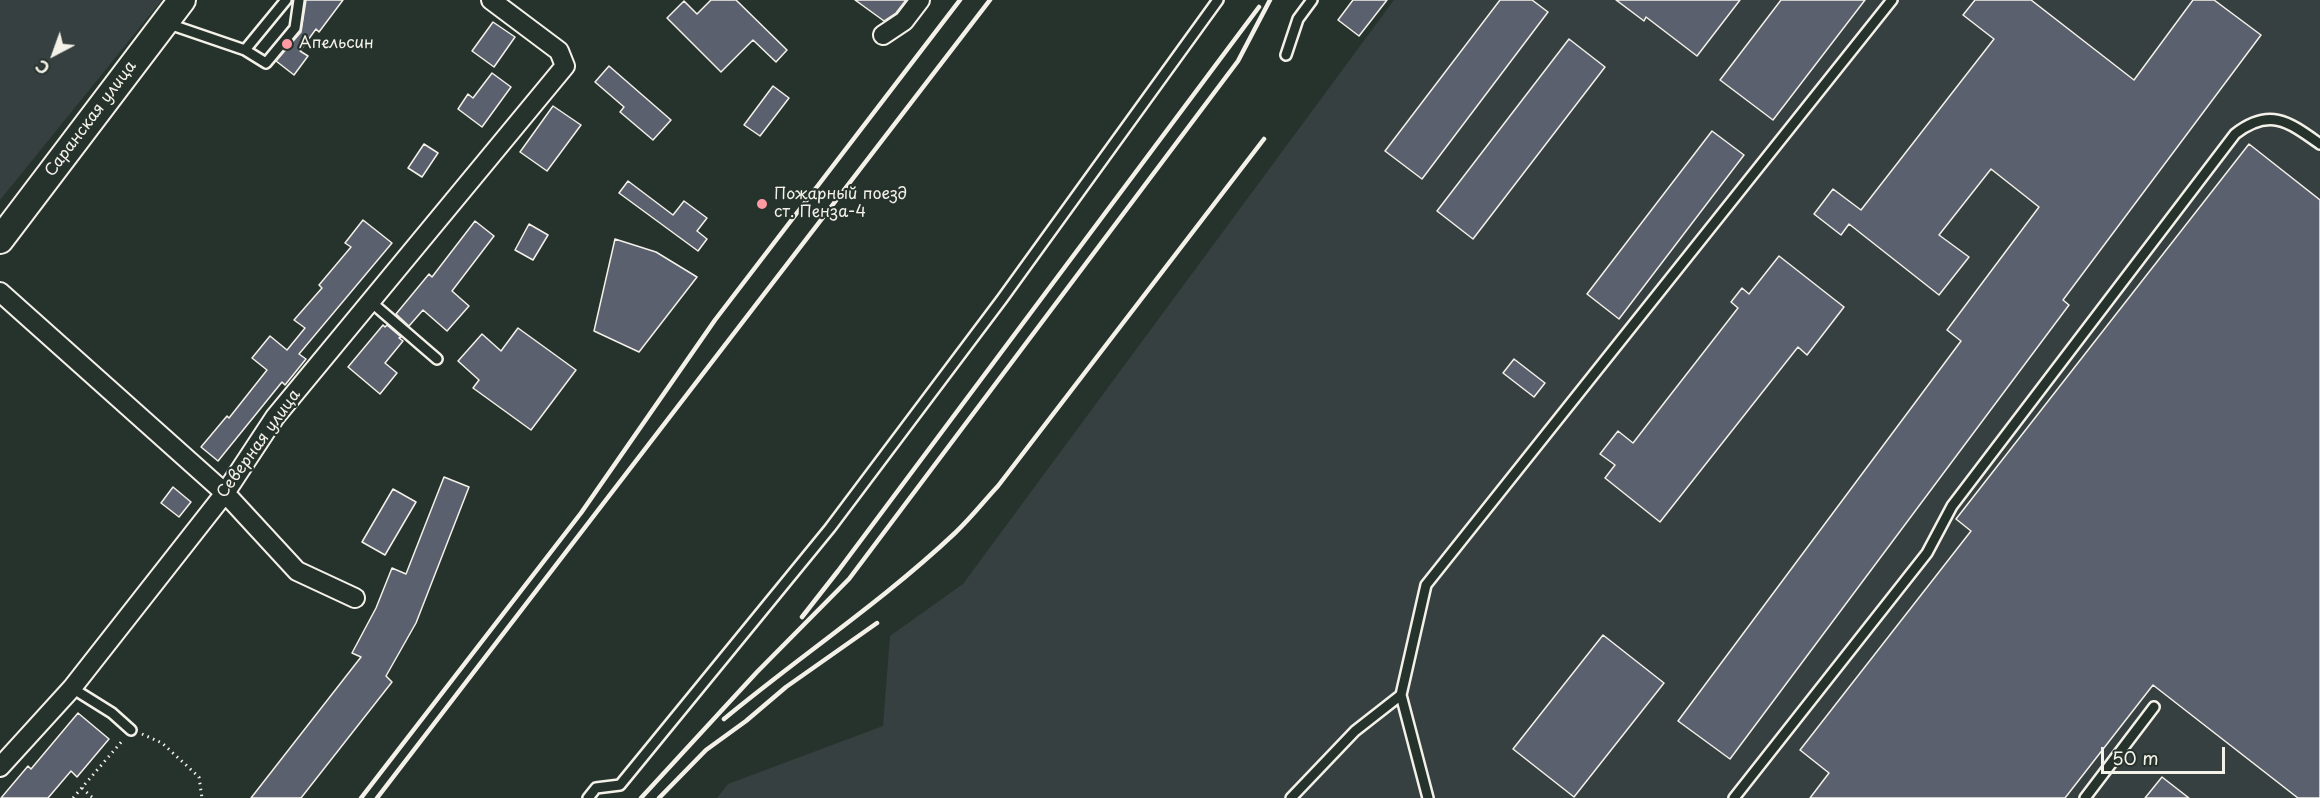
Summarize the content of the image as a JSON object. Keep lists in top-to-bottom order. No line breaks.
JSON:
{"streets":{"main road":["Саранская улица"],"street":["Северная улица"]},"places":["Апельсин","Пожарный поезд ст. Пенза-4"],"scale_bar":"50 m","north":"bottom left"}
